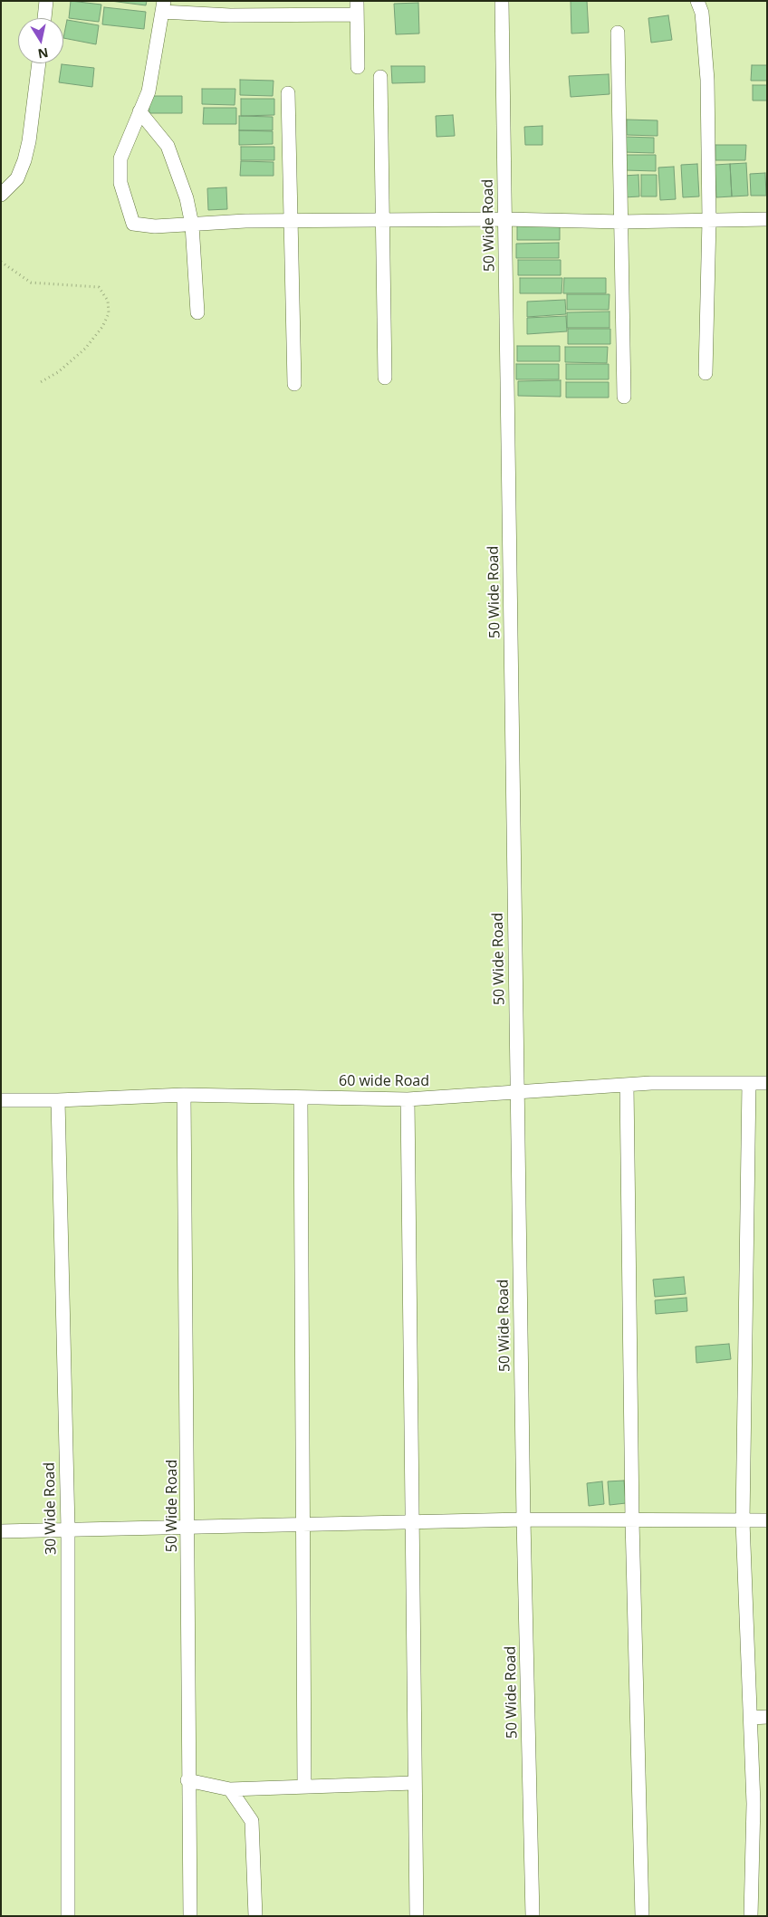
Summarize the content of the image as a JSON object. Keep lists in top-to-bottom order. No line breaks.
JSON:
{"streets":{"street":["50 Wide Road","60 wide Road","30 Wide Road"]},"crossings":[["50 Wide Road","60 wide Road"],["60 wide Road","30 Wide Road"]],"north":"bottom"}
